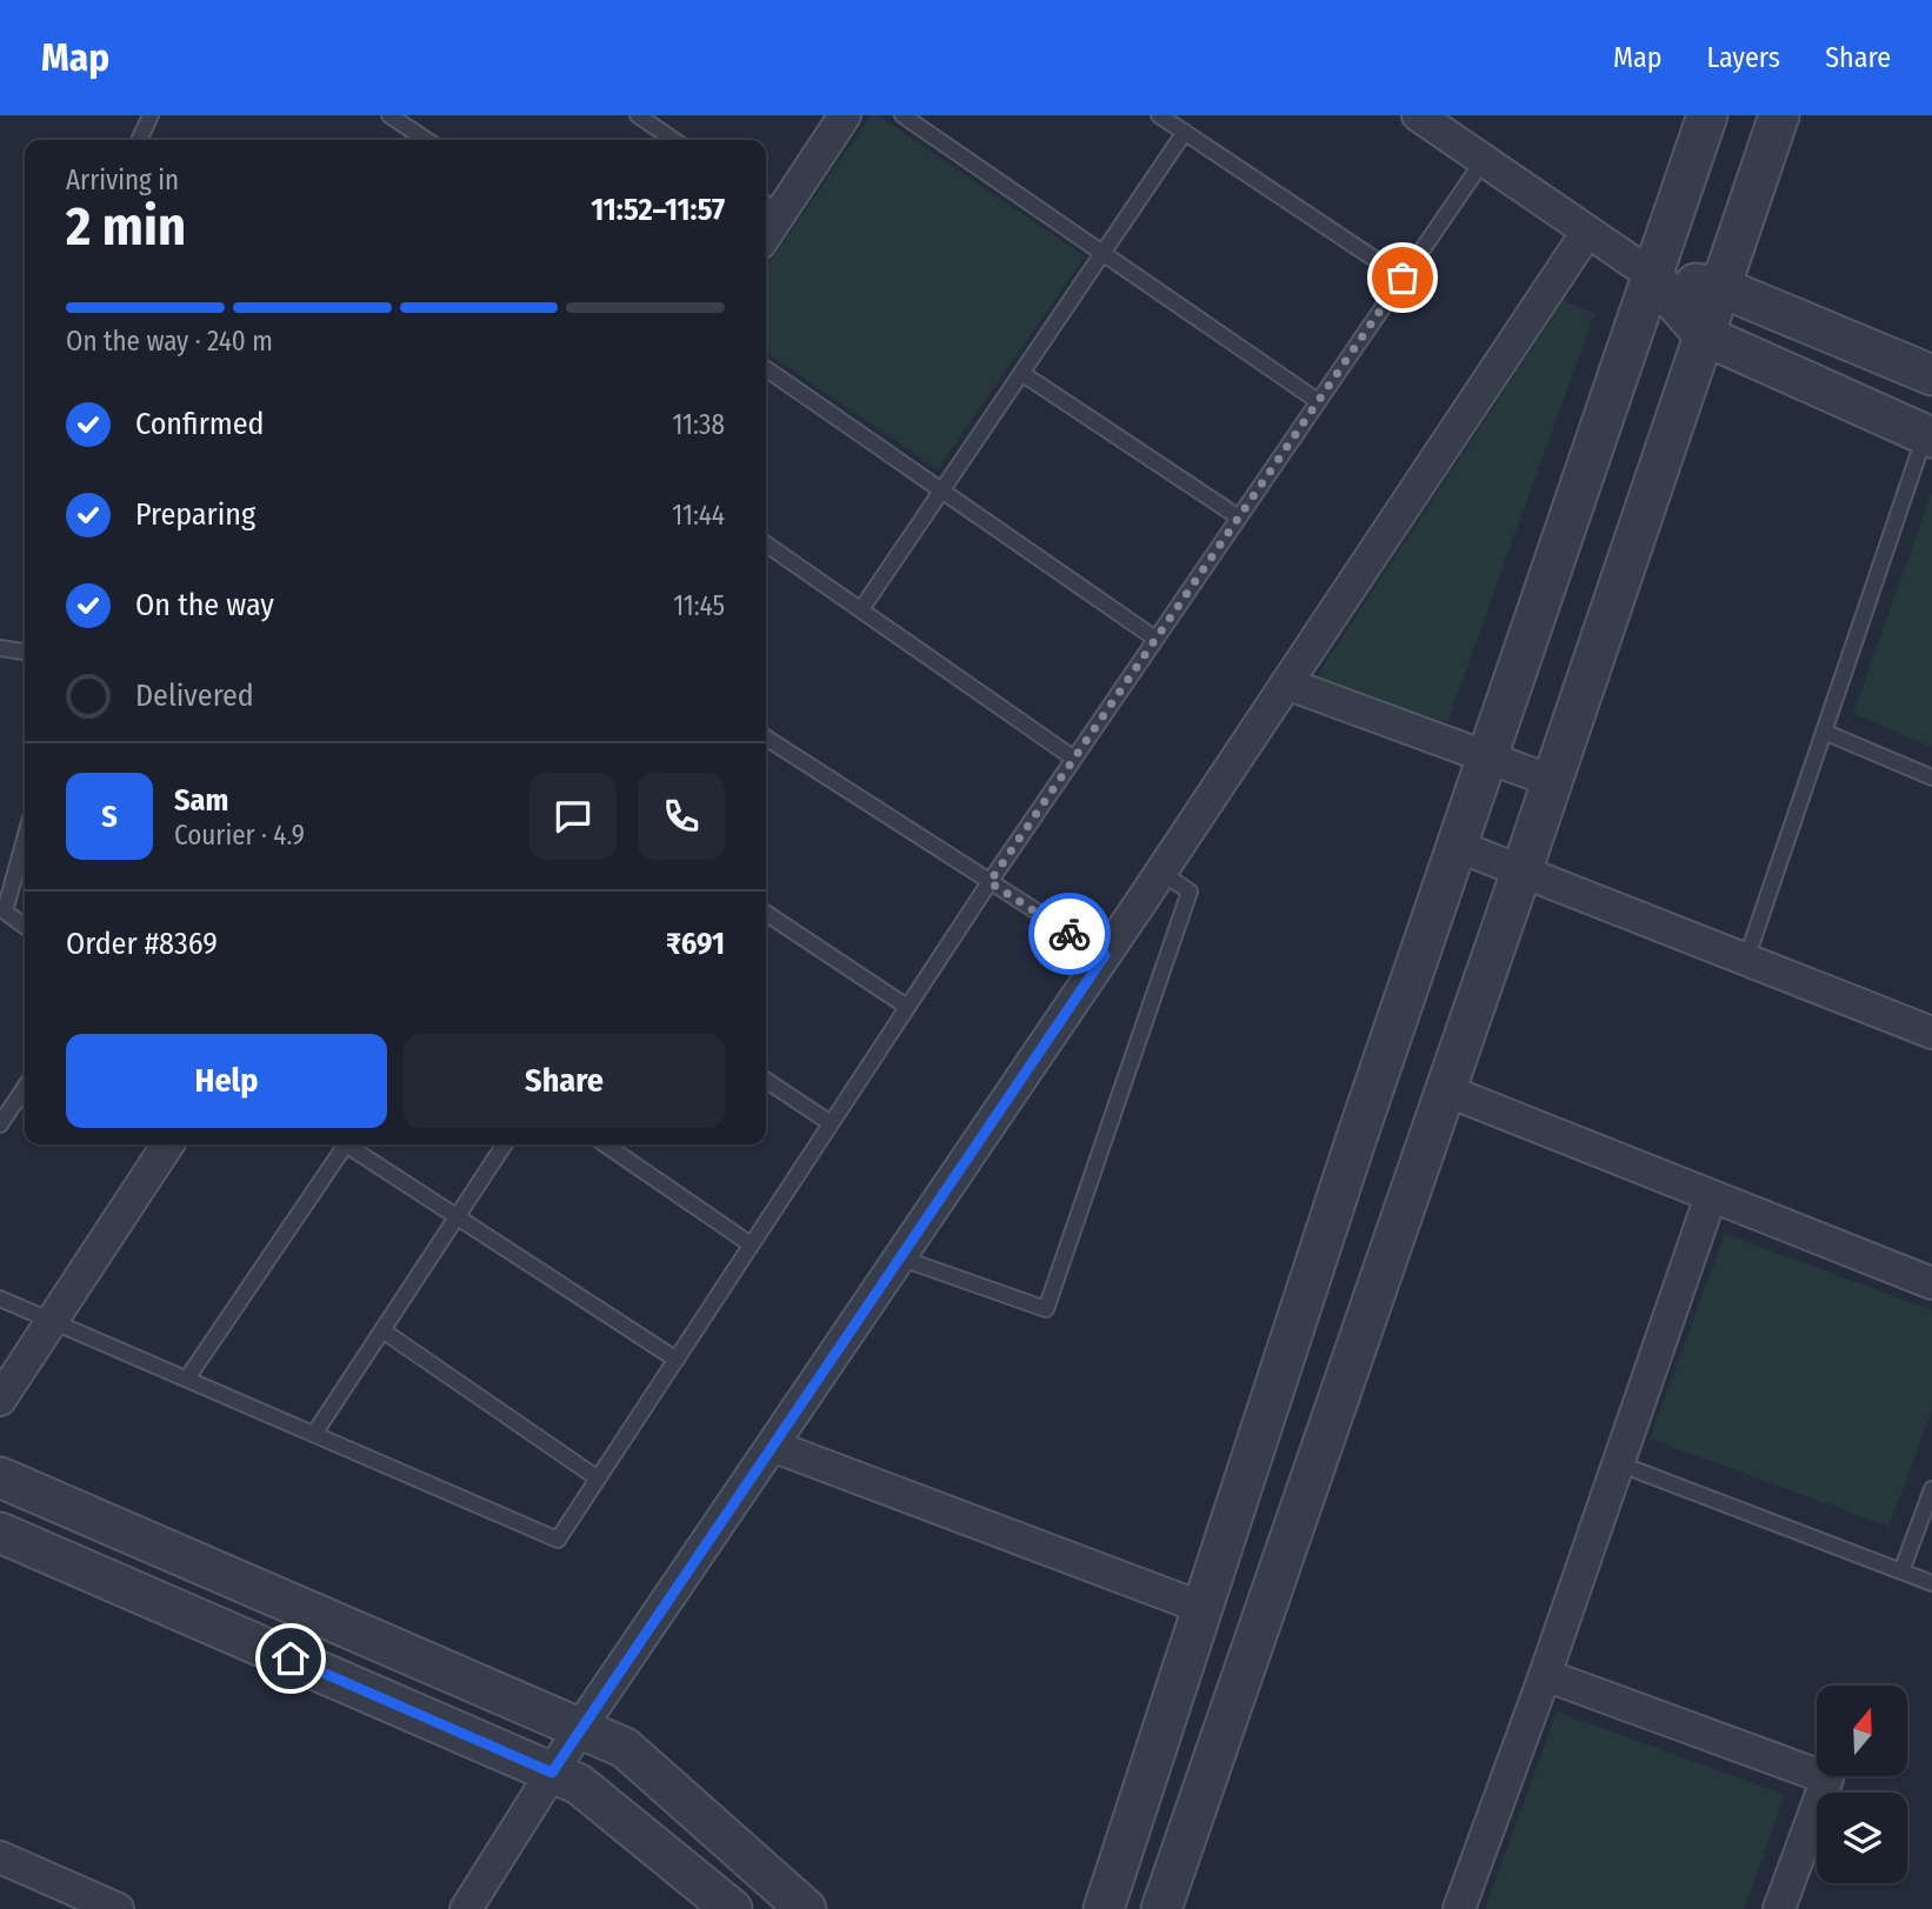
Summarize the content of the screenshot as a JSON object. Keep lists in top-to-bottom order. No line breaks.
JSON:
{"north":"top","page":{"header":"Map","nav":["Map","Layers","Share"],"heading":["2 min","Arriving in","11:52–11:57"],"panel":["Sam","Courier · 4.9","Order #8369","₹691"],"bar":"On the way · 240 m","list":[["Confirmed","11:38"],["Preparing","11:44"],["On the way","11:45"],"Delivered"],"round":"S","buttons":["Help","Share"]}}
